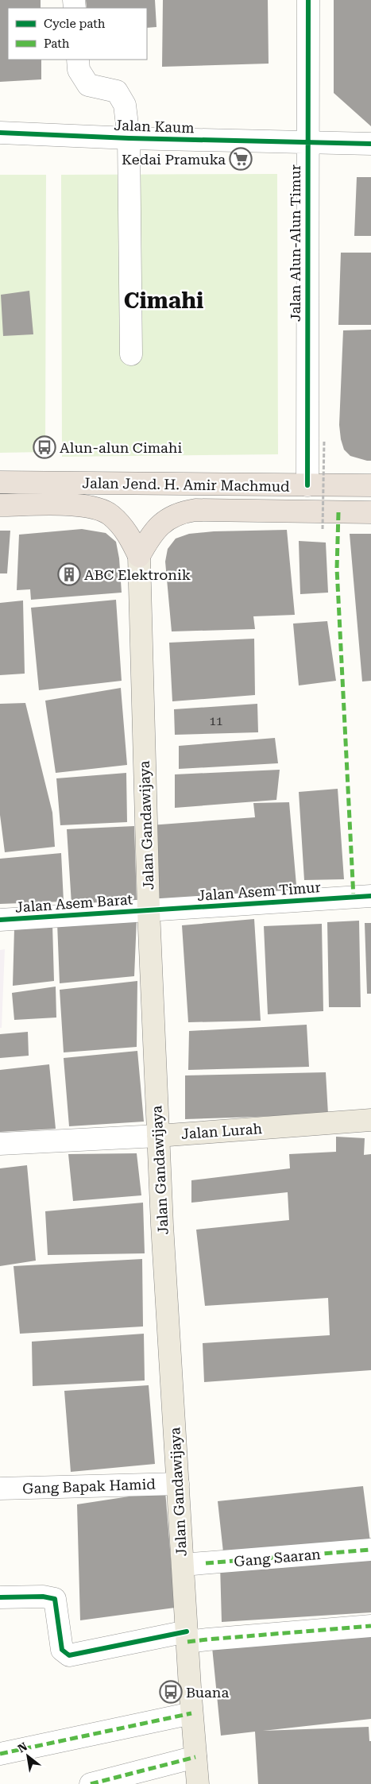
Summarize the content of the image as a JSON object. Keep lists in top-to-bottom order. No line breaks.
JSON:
{"streets":{"highway":["Jalan Jend. H. Amir Machmud"],"main road":["Jalan Gandawijaya","Jalan Lurah"],"street":["Jalan Kaum","Jalan Alun-Alun Timur","Jalan Asem Timur","Jalan Asem Barat","Gang Bapak Hamid","Gang Saaran"]},"crossings":[["Jalan Kaum","Jalan Alun-Alun Timur"],["Jalan Alun-Alun Timur","Jalan Jend. H. Amir Machmud"],["Jalan Jend. H. Amir Machmud","Jalan Gandawijaya"],["Jalan Gandawijaya","Jalan Asem Timur"],["Jalan Gandawijaya","Jalan Asem Barat"],["Jalan Gandawijaya","Jalan Lurah"],["Jalan Gandawijaya","Gang Bapak Hamid"],["Jalan Gandawijaya","Gang Saaran"],["Jalan Asem Timur","Jalan Asem Barat"]],"districts":["Cimahi"],"places":{"supermarket":["Kedai Pramuka"],"bus stop":["Alun-alun Cimahi","Buana"],"building":["ABC Elektronik"]},"house_numbers":["11"],"legend":["Cycle path","Path"],"north":"top left"}
